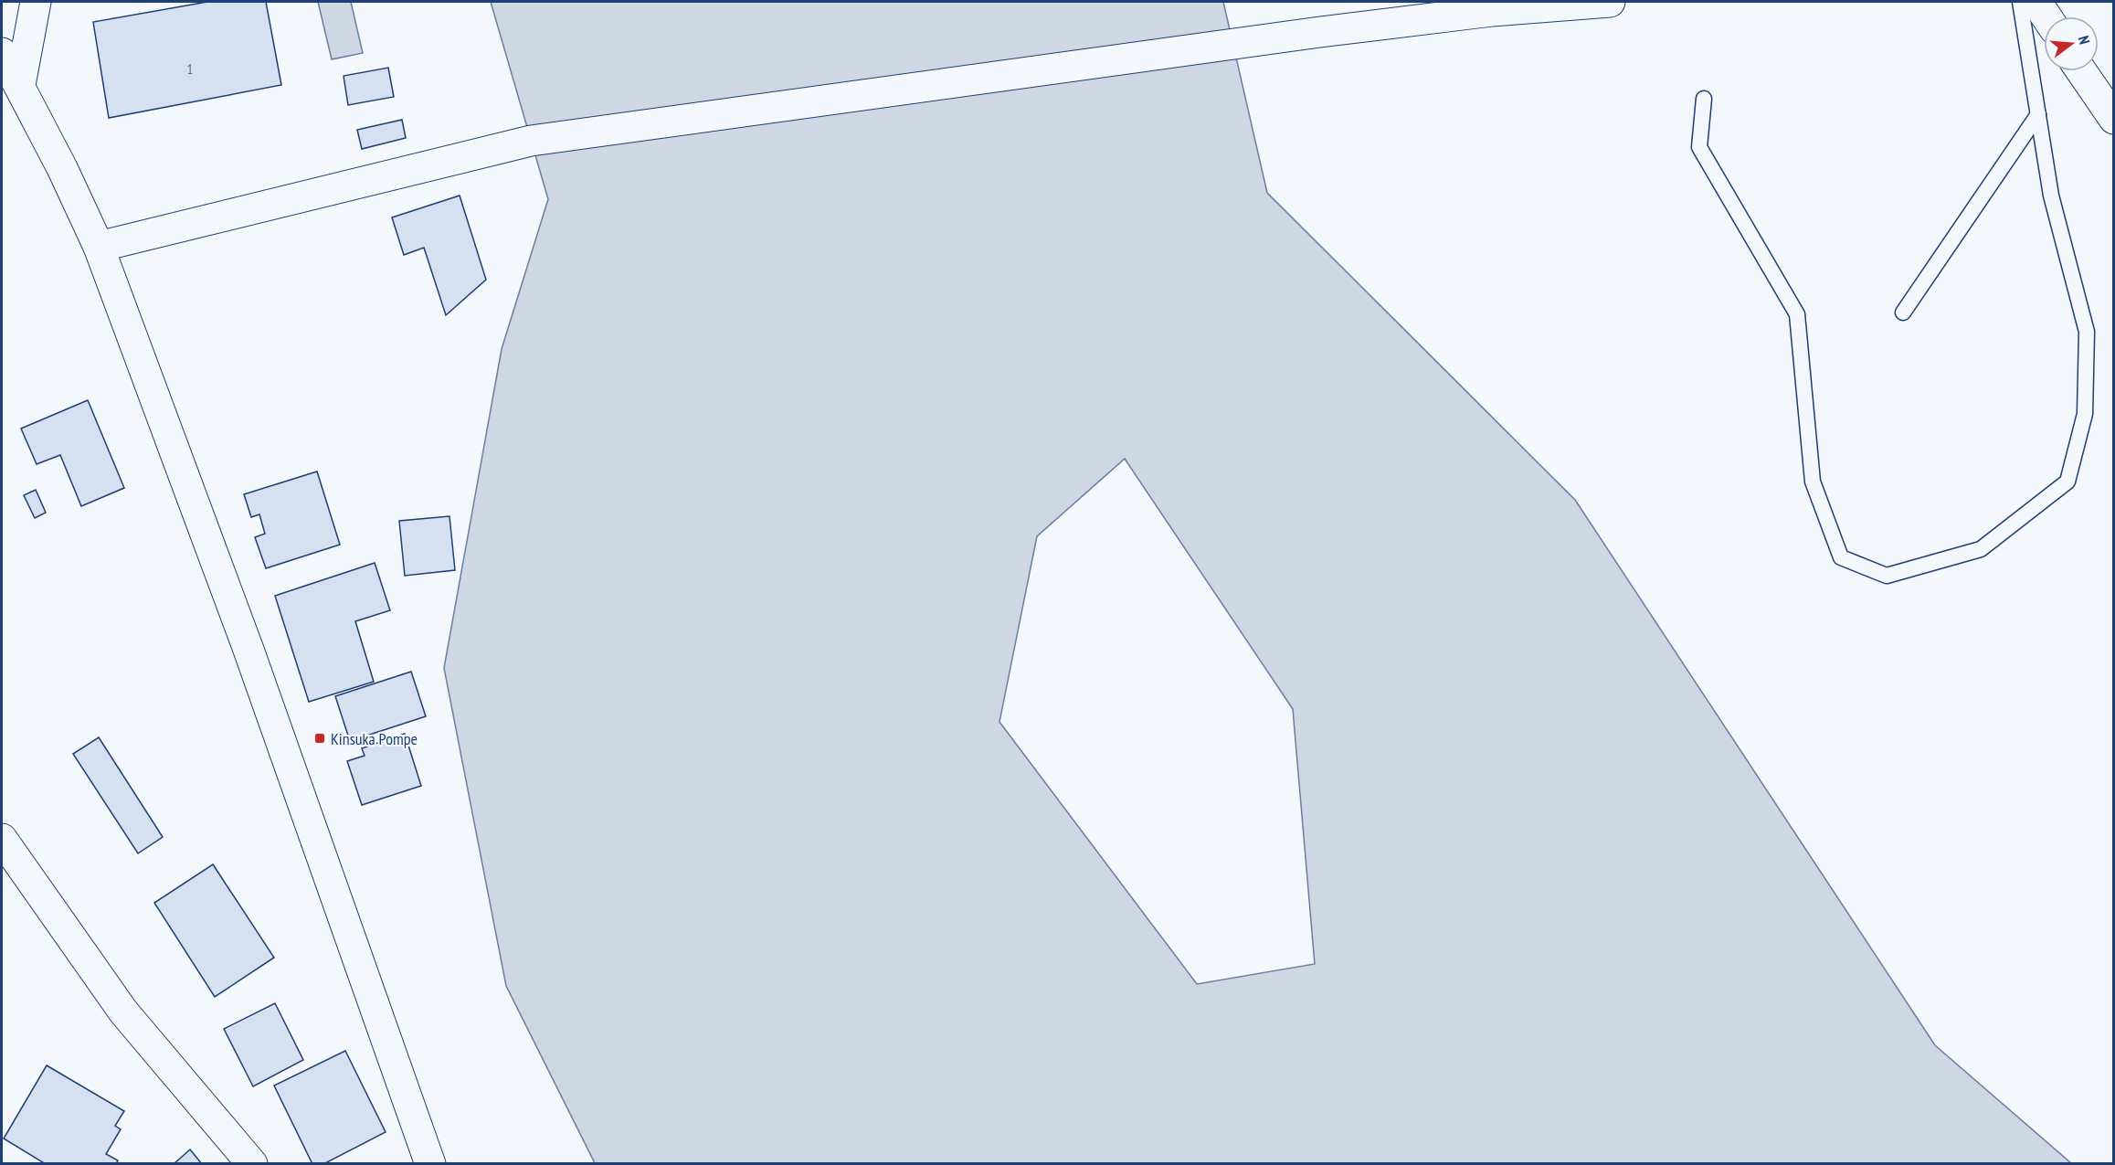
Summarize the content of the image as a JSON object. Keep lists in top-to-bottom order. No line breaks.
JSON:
{"places":{"transit":["Kinsuka Pompe"]},"house_numbers":["1"],"north":"right"}
